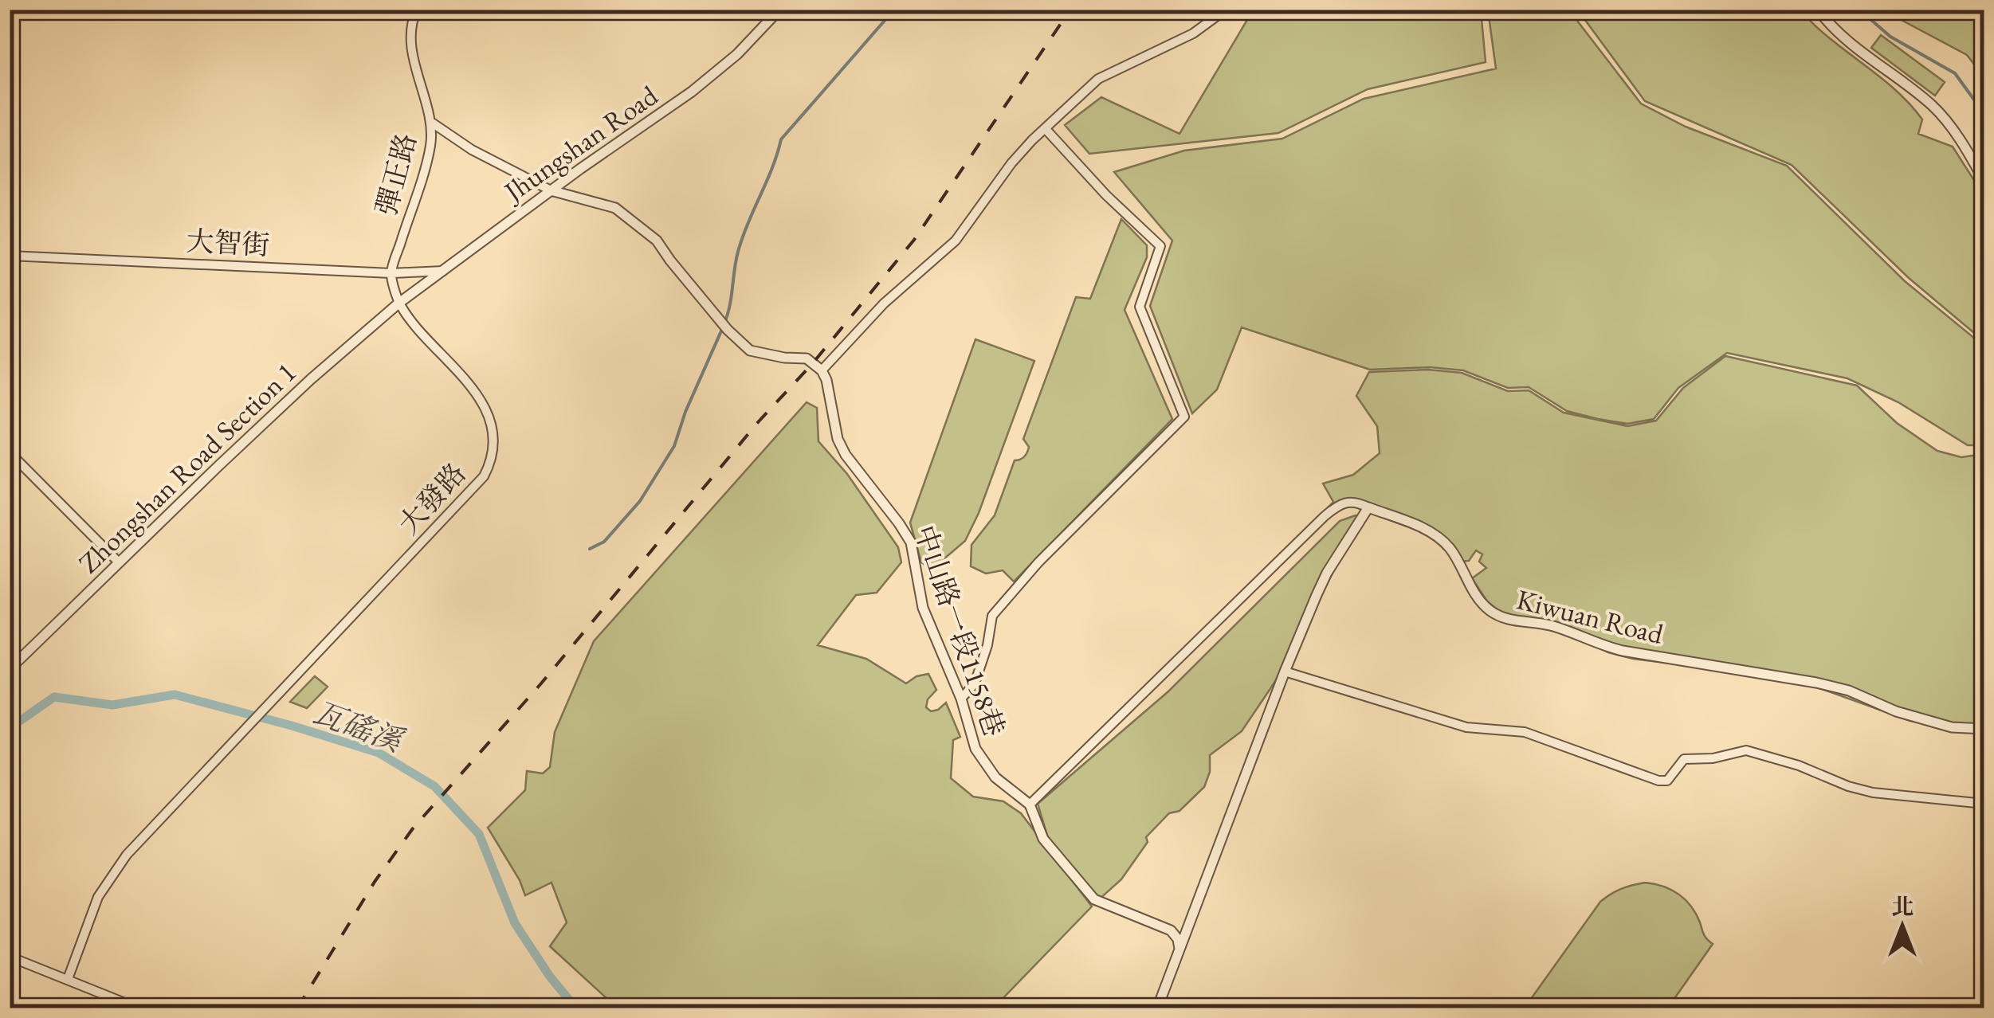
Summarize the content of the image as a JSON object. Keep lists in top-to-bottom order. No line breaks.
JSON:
{"streets":{"street":["Jhungshan Road","彈正路","大智街","Zhongshan Road Section 1","大發路","Kiwuan Road","中山路一段1158巷"]},"crossings":[["Jhungshan Road","大智街"],["Jhungshan Road","Zhongshan Road Section 1"],["Jhungshan Road","大發路"],["彈正路","大智街"],["Zhongshan Road Section 1","大發路"]],"water":["瓦磘溪"],"north":"top"}
